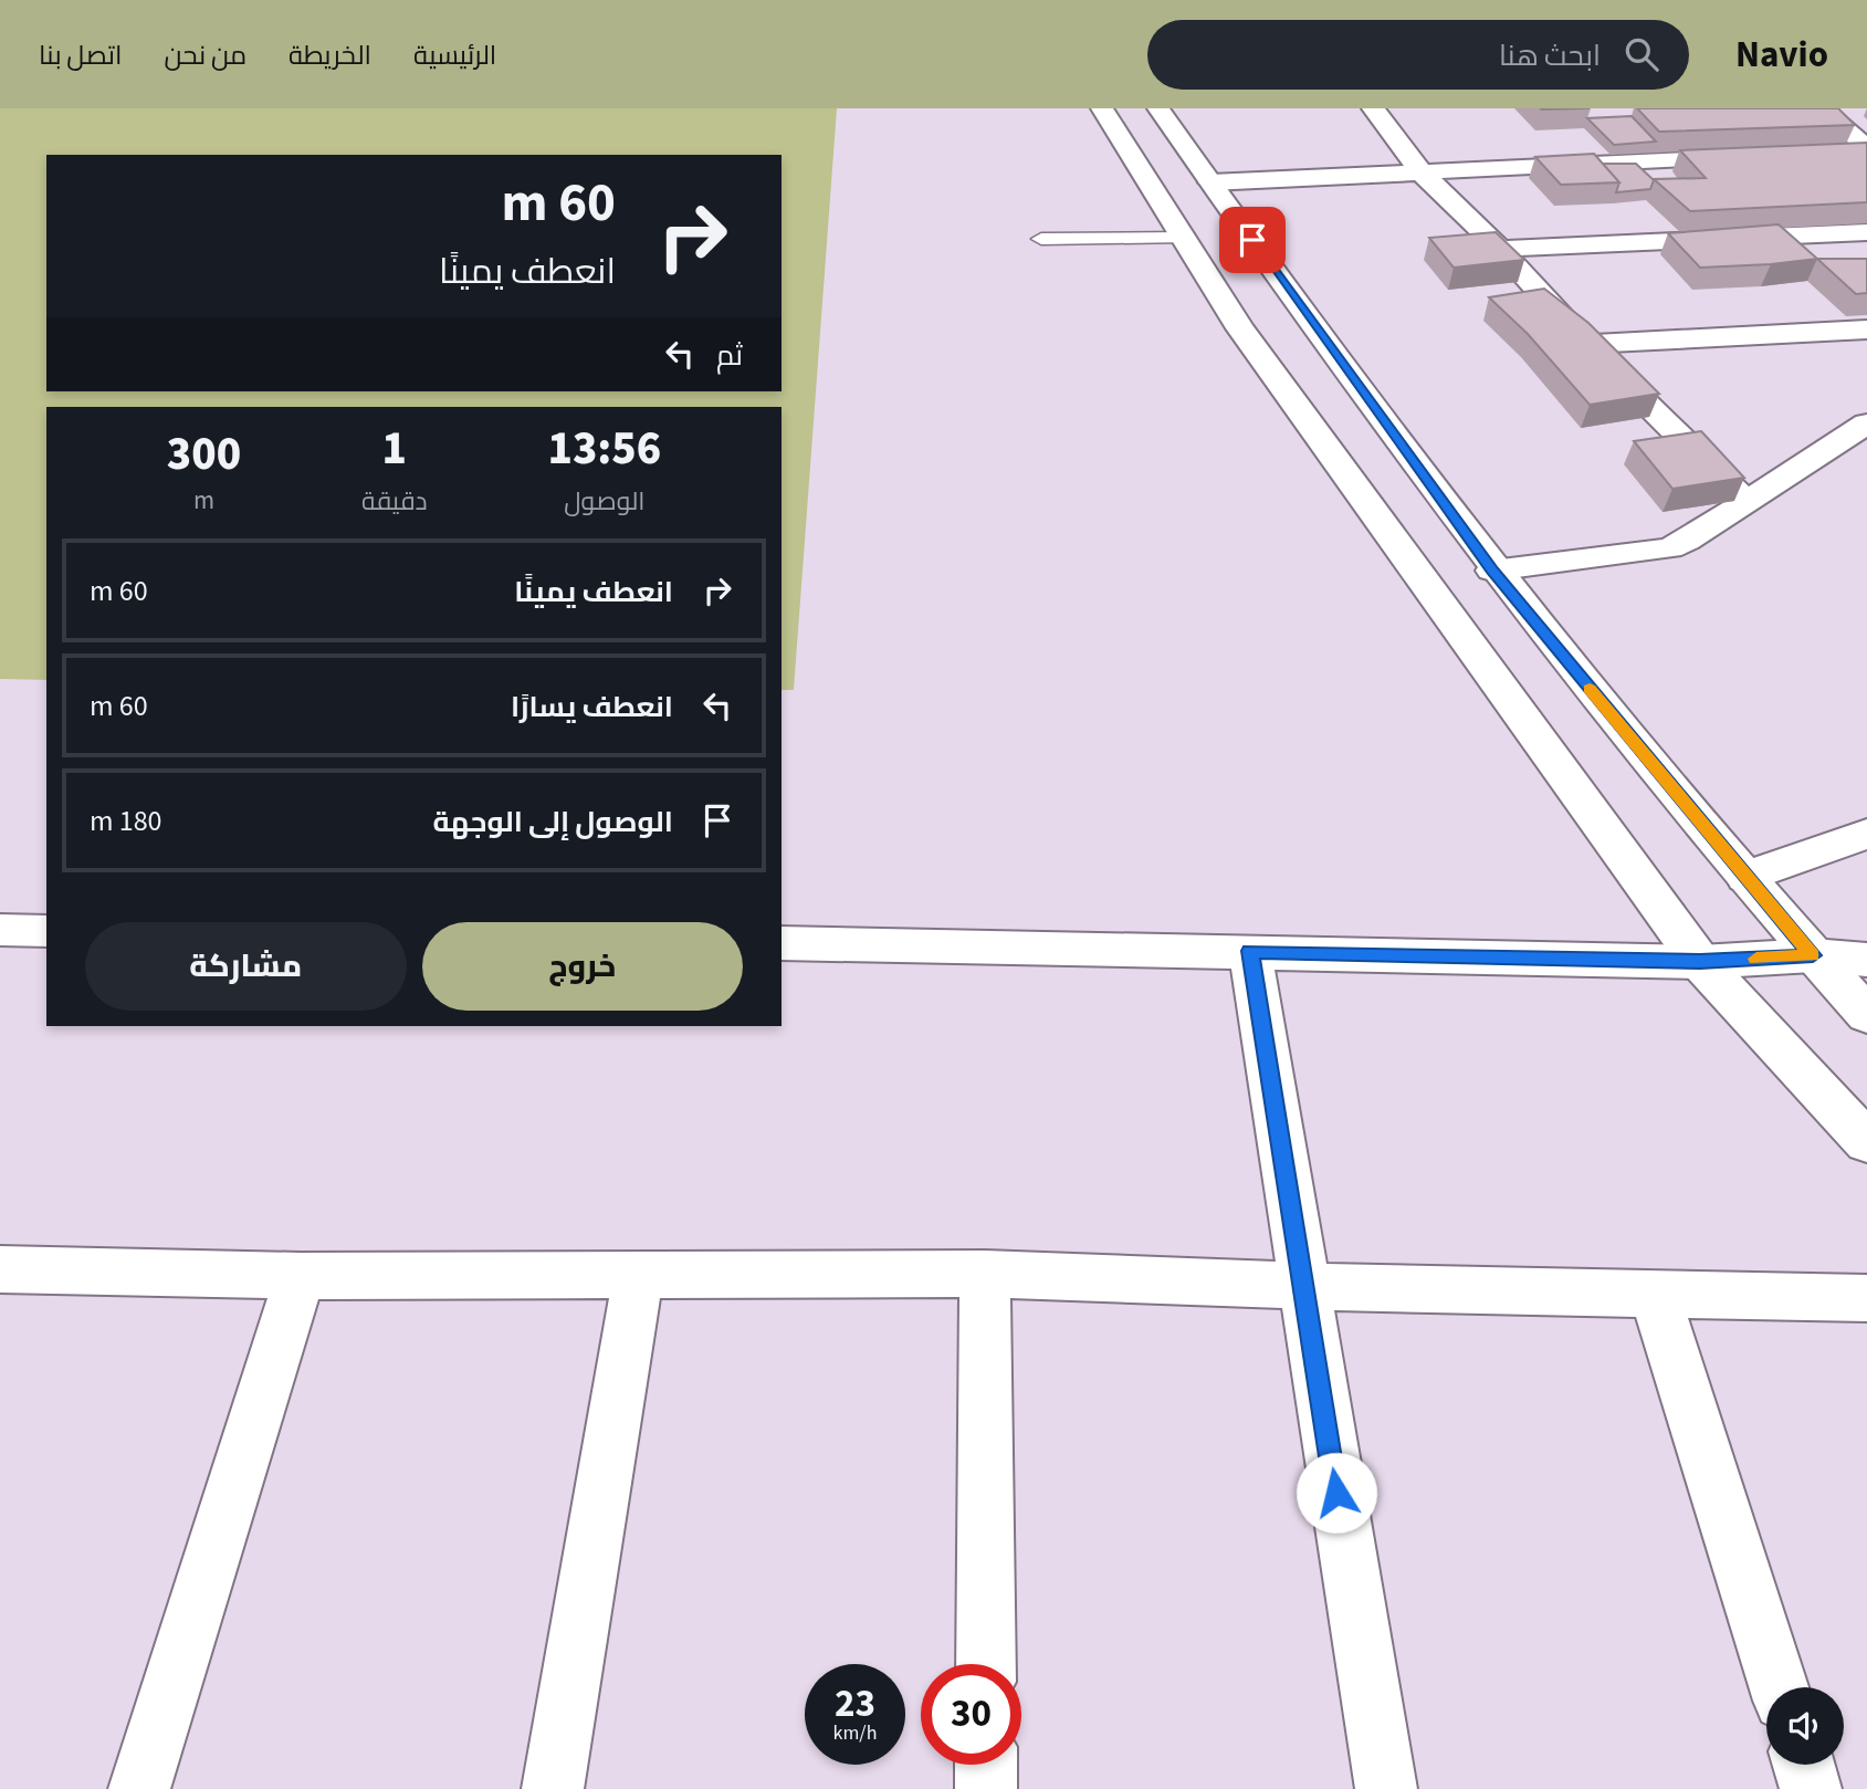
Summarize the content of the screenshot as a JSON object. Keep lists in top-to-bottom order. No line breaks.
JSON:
{"page":{"header":"Navio","search":"ابحث هنا","nav":["الرئيسية","الخريطة","من نحن","اتصل بنا"],"turn":["60 m","انعطف يمينًا"],"then":"ثم","eta":["13:56","الوصول","1","دقيقة","300","m"],"list":[{"name":"انعطف يمينًا","value":"60 m"},{"name":"انعطف يسارًا","value":"60 m"},{"name":"الوصول إلى الوجهة","value":"180 m"}],"buttons":["خروج","مشاركة"],"speed":"23 km/h","limit":"30"}}
